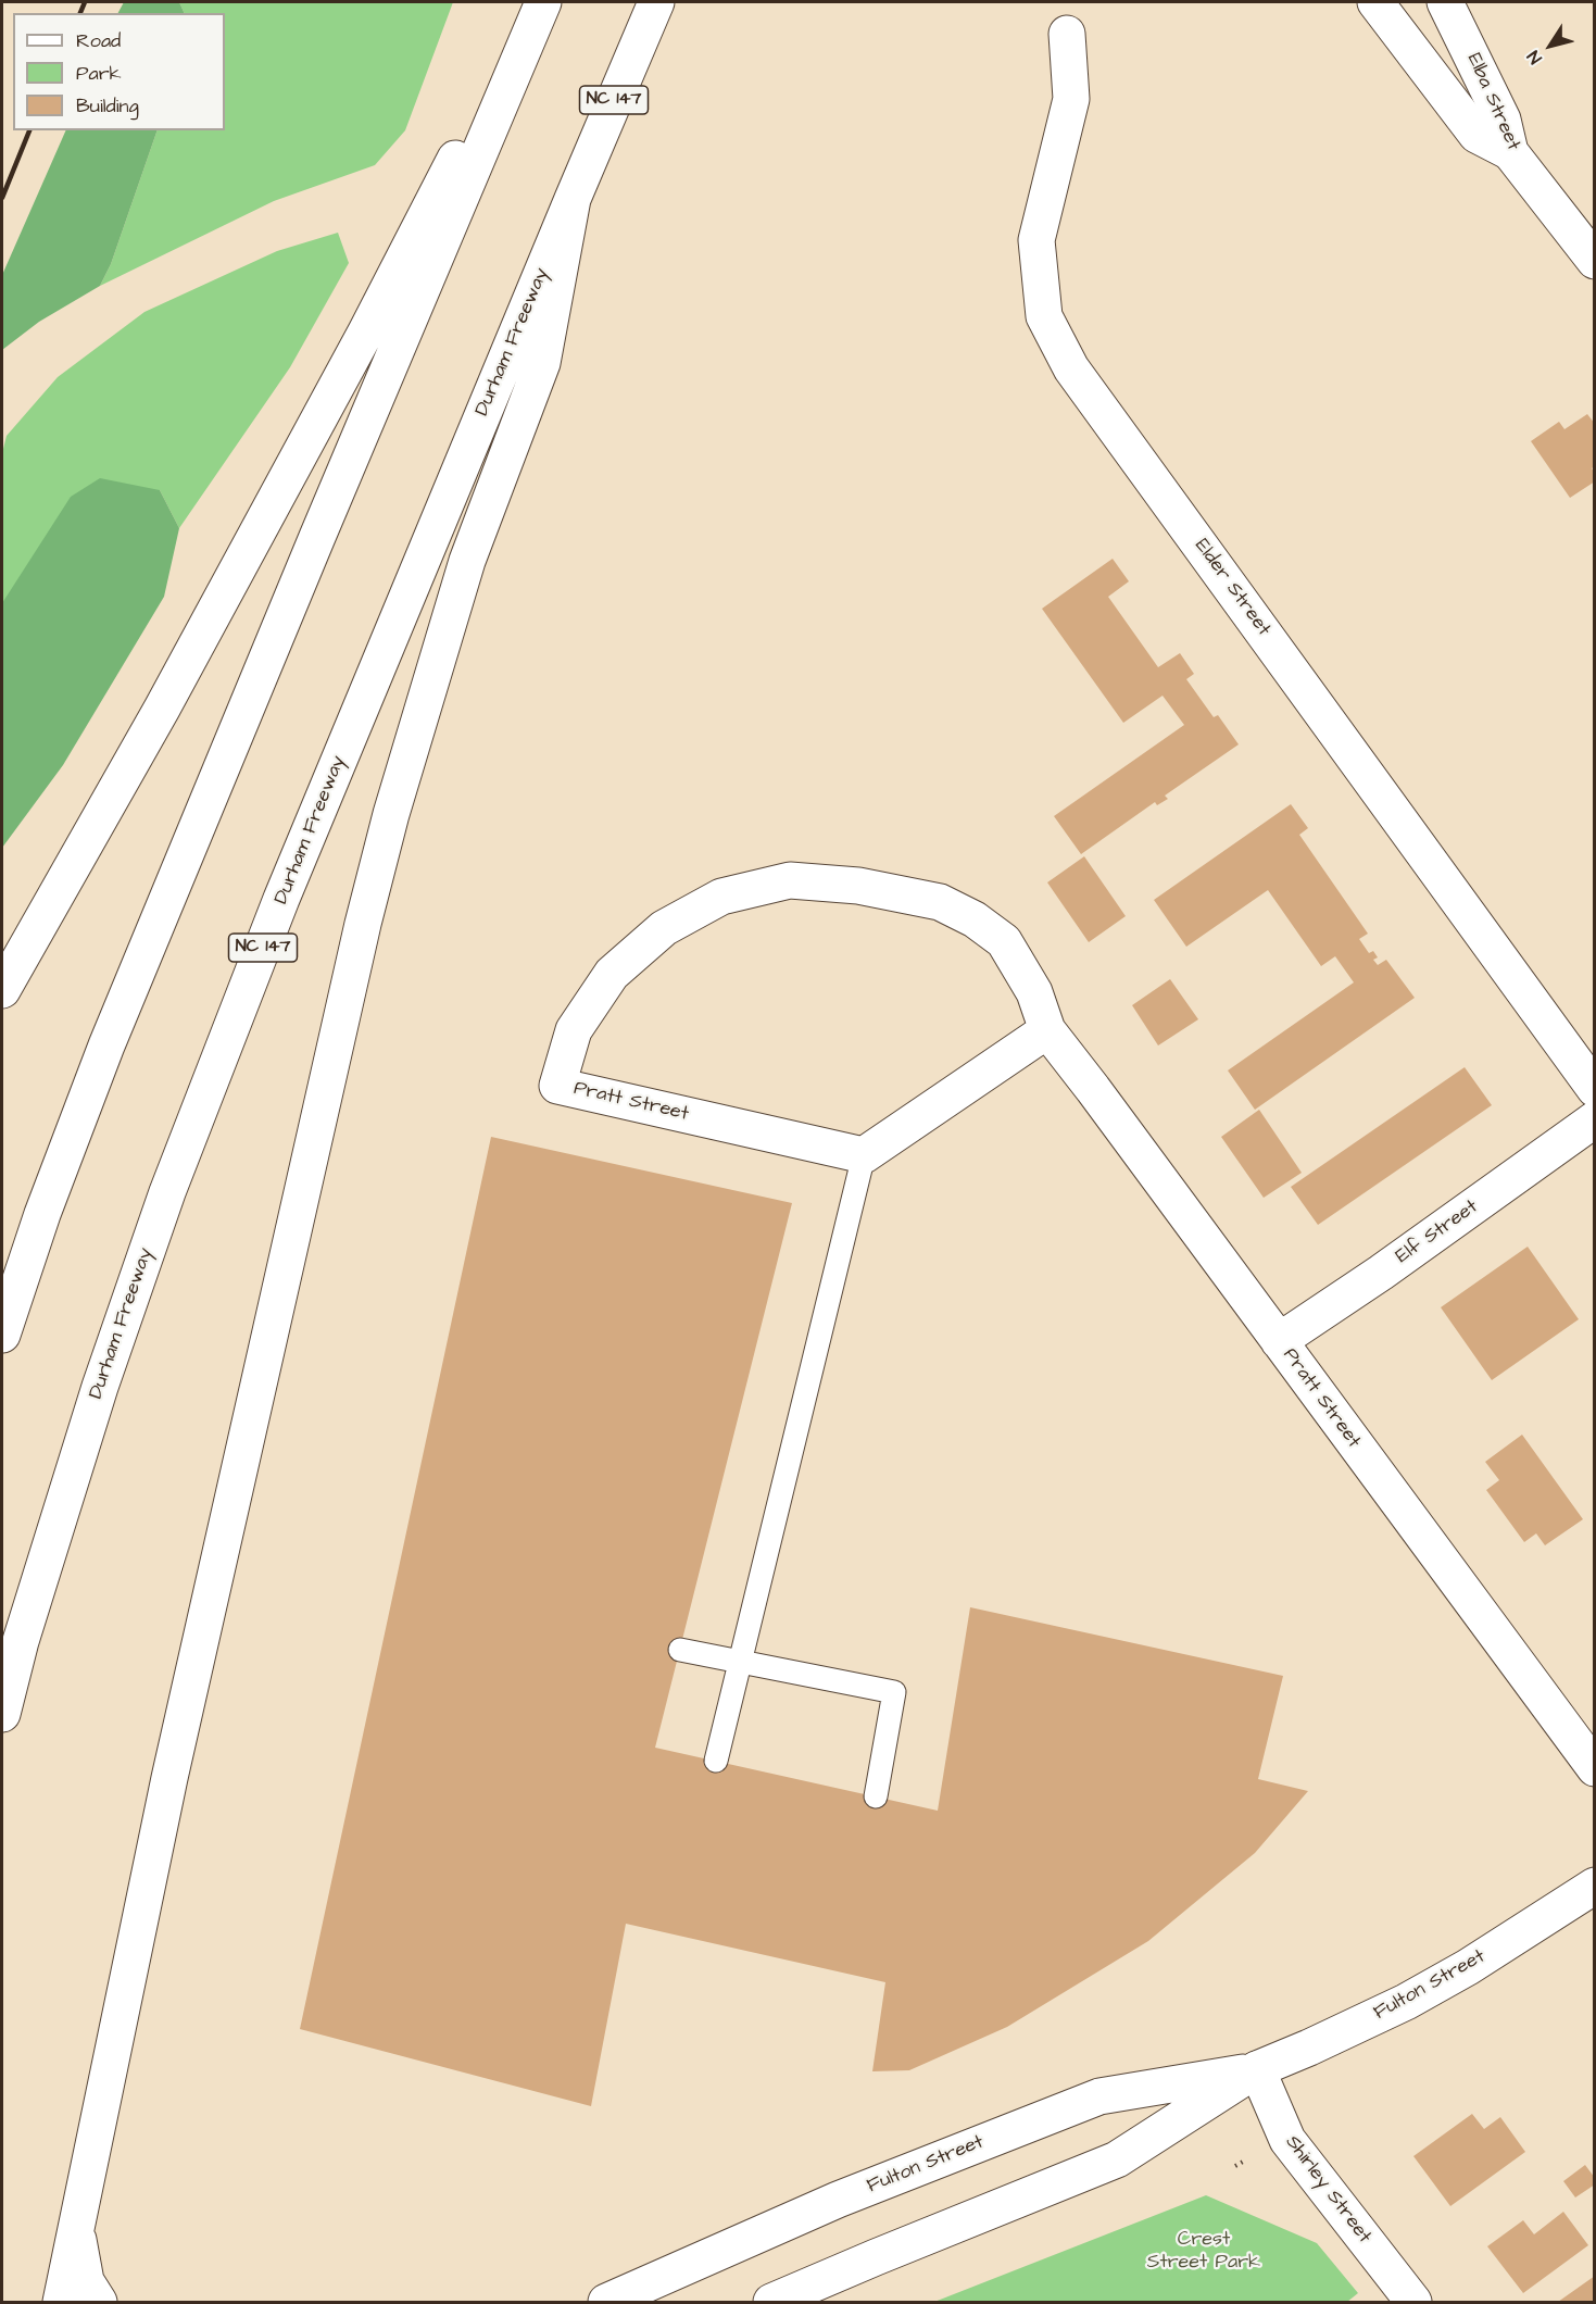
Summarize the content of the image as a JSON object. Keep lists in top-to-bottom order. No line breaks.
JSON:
{"streets":{"main road":["NC 147","Elba Street","Durham Freeway","Elder Street","Pratt Street","Elf Street","Fulton Street","Shirley Street"]},"crossings":[["Pratt Street","Elf Street"],["Fulton Street","Shirley Street"]],"parks":["Crest Street Park"],"legend":["Road","Park","Building"],"north":"bottom left"}
